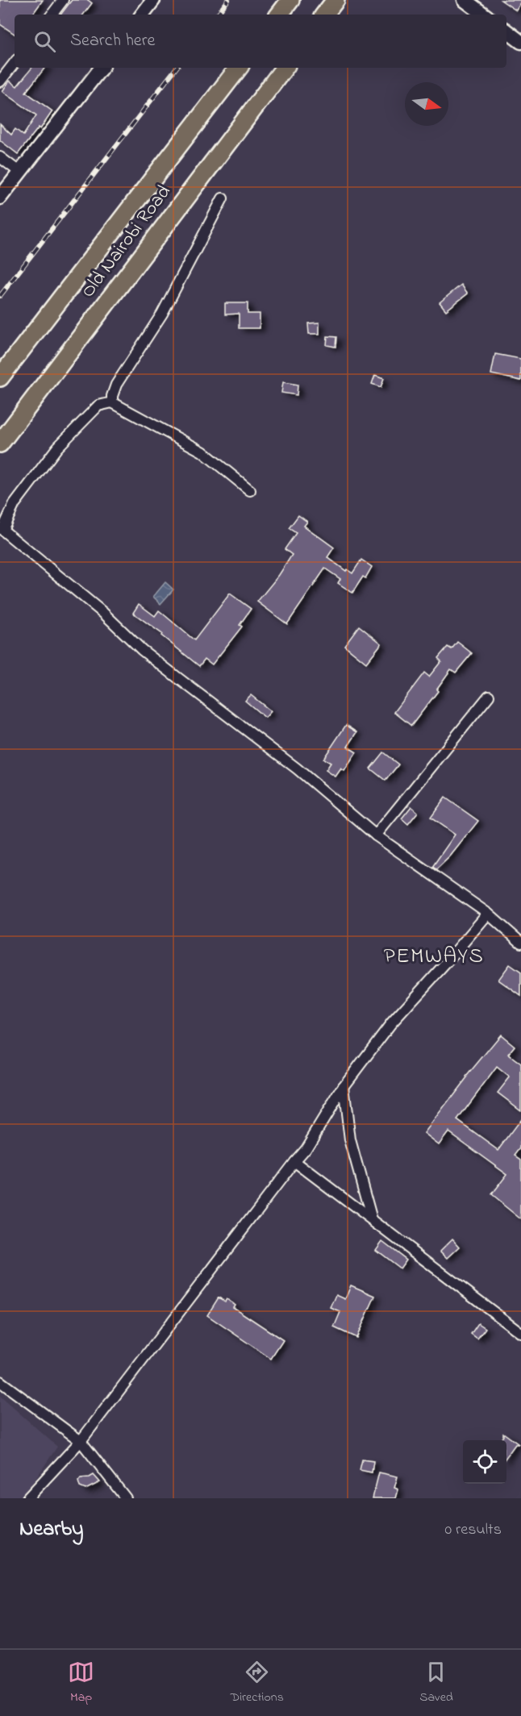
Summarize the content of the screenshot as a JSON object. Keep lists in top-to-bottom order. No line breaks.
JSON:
{"streets":{"highway":["Old Nairobi Road"]},"districts":["PEMWAYS"],"north":"right","page":{"search":"Search here","heading":["Nearby","0 results"],"nav":["Map","Directions","Saved"]}}
